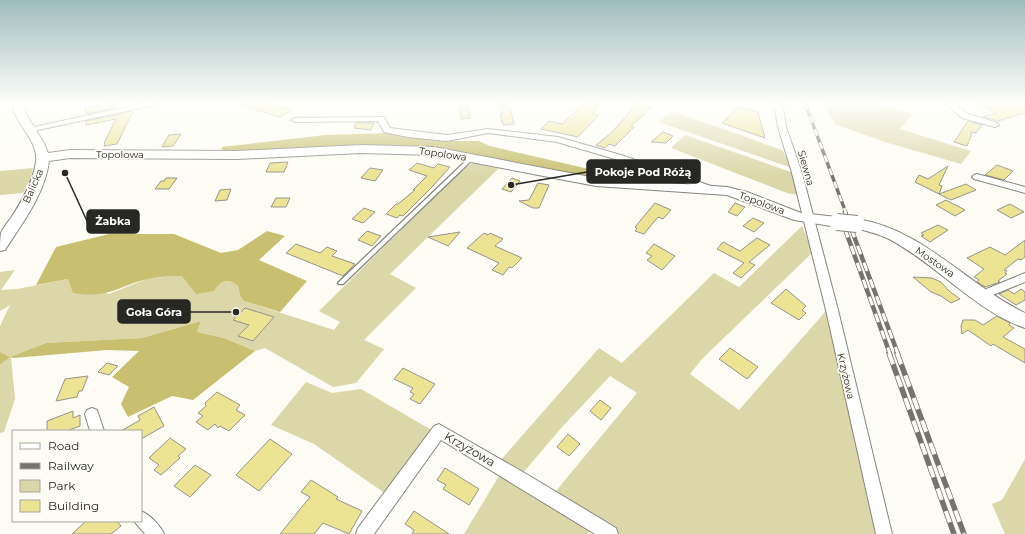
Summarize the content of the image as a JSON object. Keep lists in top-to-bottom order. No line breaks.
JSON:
{"streets":{"street":["Topolowa","Siewna","Balicka","Mostowa","Krzyżowa"]},"crossings":[["Topolowa","Siewna"],["Topolowa","Balicka"],["Topolowa","Mostowa"],["Topolowa","Krzyżowa"],["Siewna","Krzyżowa"]],"places":["Żabka","Pokoje Pod Różą","Goła Góra"],"legend":["Road","Railway","Park","Building"]}
